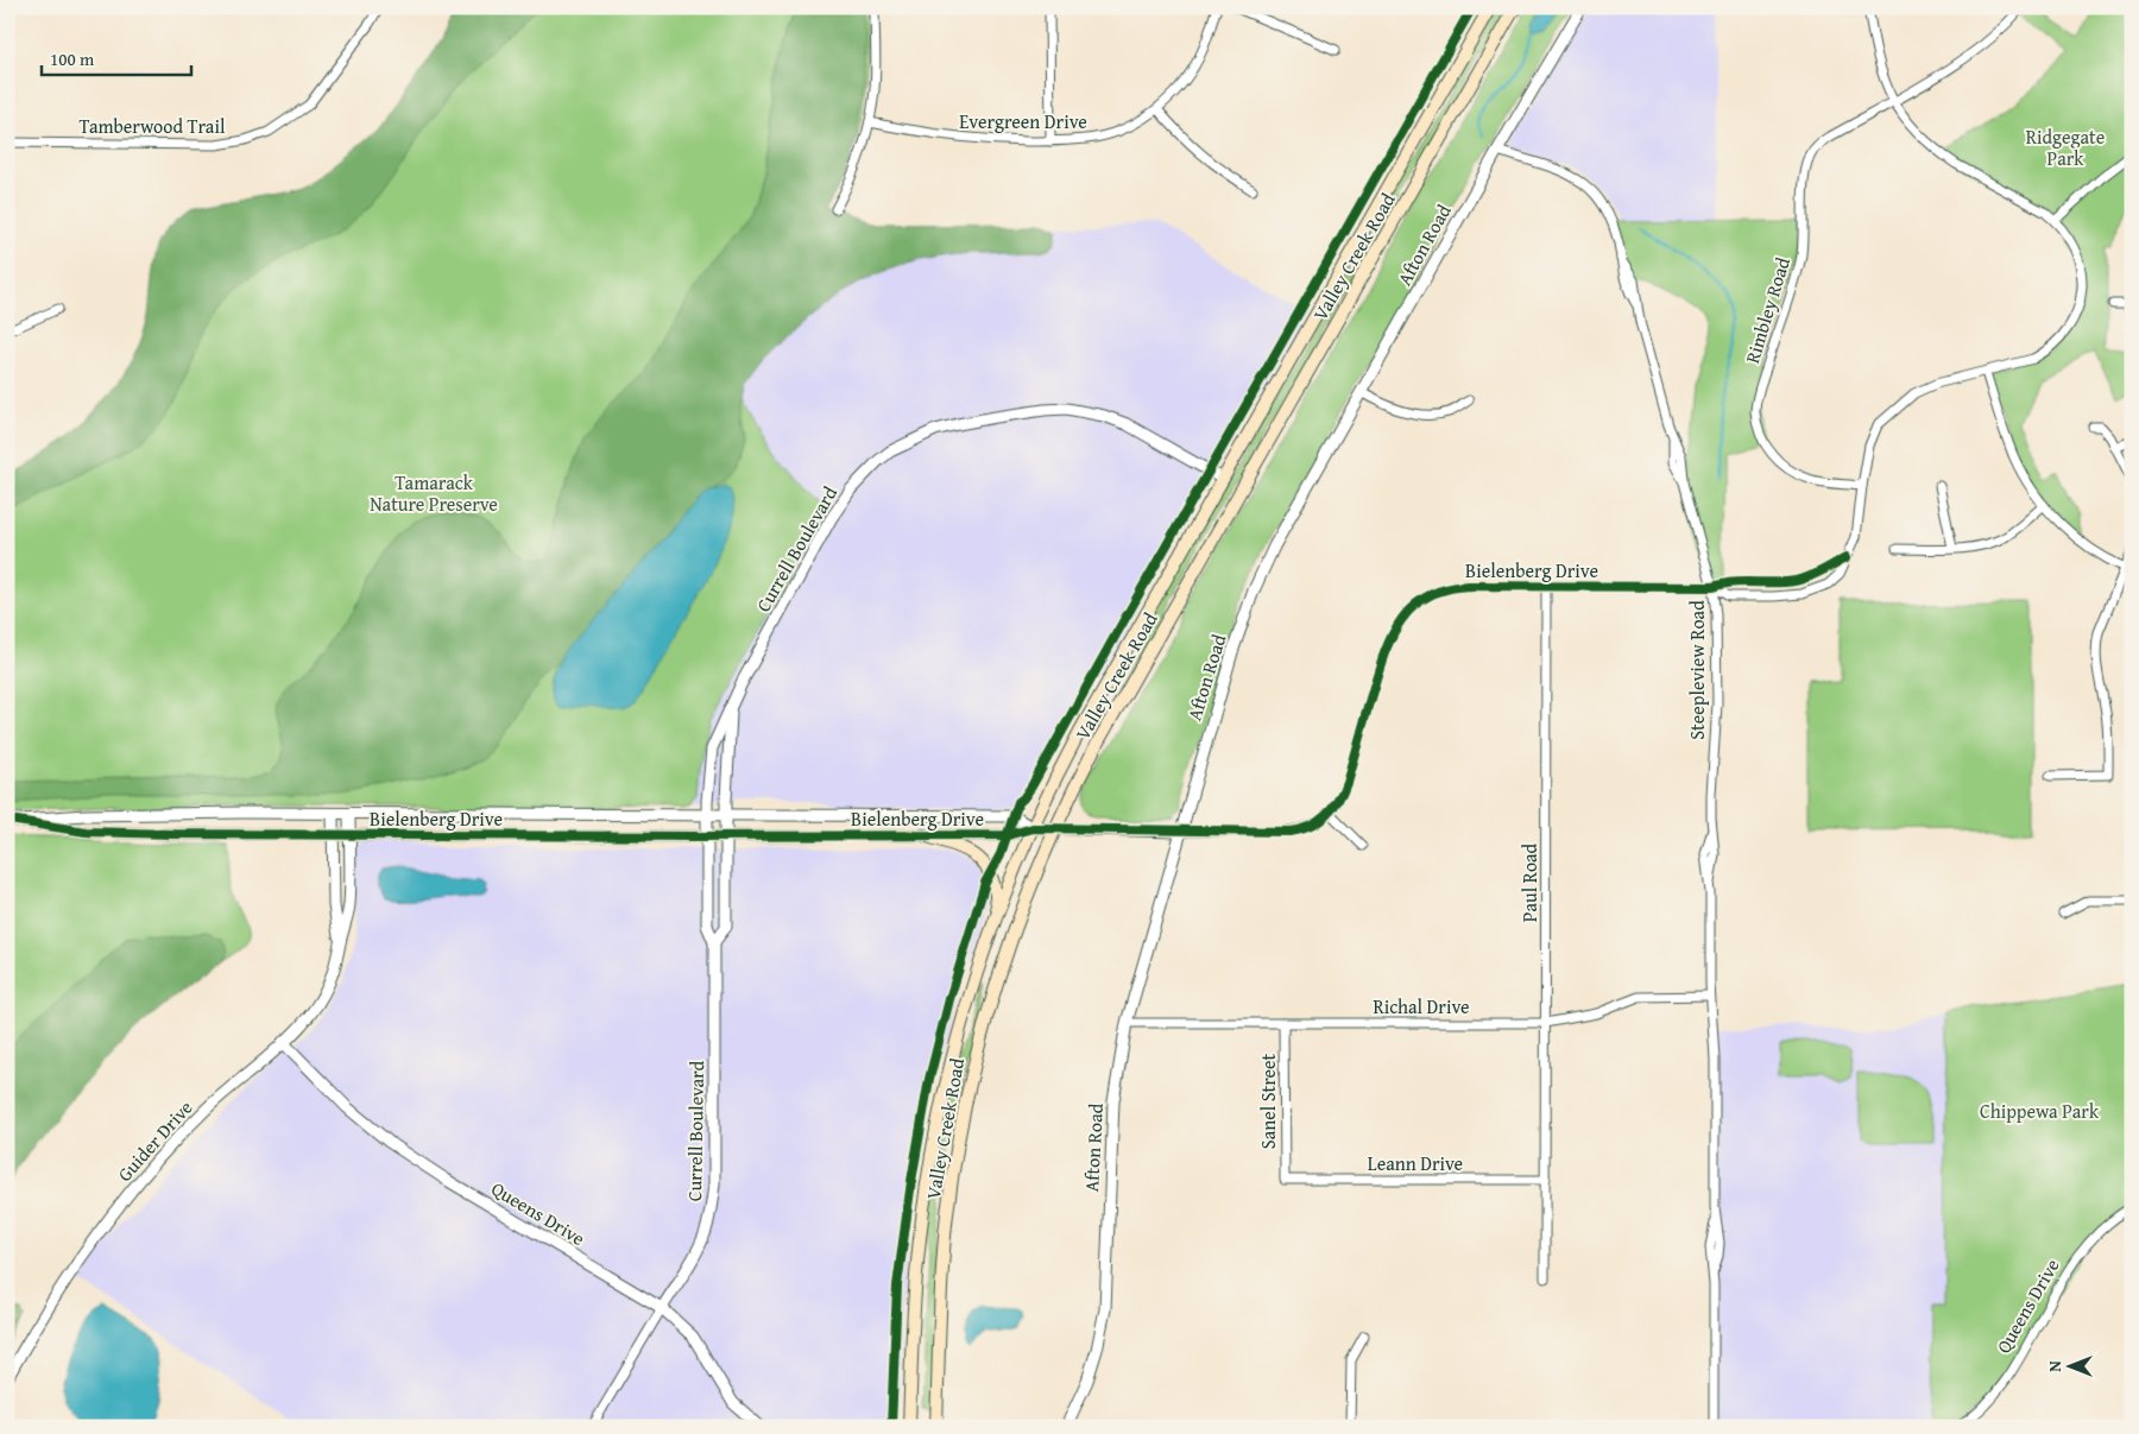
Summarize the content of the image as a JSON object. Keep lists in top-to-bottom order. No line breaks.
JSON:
{"streets":{"main road":["Valley Creek Road"],"street":["Evergreen Drive","Tamberwood Trail","Afton Road","Rimbley Road","Currell Boulevard","Bielenberg Drive","Steepleview Road","Paul Road","Richal Drive","Sanel Street","Guider Drive","Leann Drive","Queens Drive"]},"crossings":[["Afton Road","Bielenberg Drive"],["Afton Road","Steepleview Road"],["Afton Road","Richal Drive"],["Valley Creek Road","Currell Boulevard"],["Valley Creek Road","Bielenberg Drive"],["Currell Boulevard","Bielenberg Drive"],["Currell Boulevard","Queens Drive"],["Bielenberg Drive","Steepleview Road"],["Bielenberg Drive","Paul Road"],["Bielenberg Drive","Guider Drive"],["Steepleview Road","Richal Drive"],["Paul Road","Richal Drive"],["Paul Road","Leann Drive"],["Richal Drive","Sanel Street"],["Sanel Street","Leann Drive"],["Guider Drive","Queens Drive"]],"parks":["Ridgegate Park","Tamarack Nature Preserve","Chippewa Park"],"scale_bar":"100 m","north":"left"}
